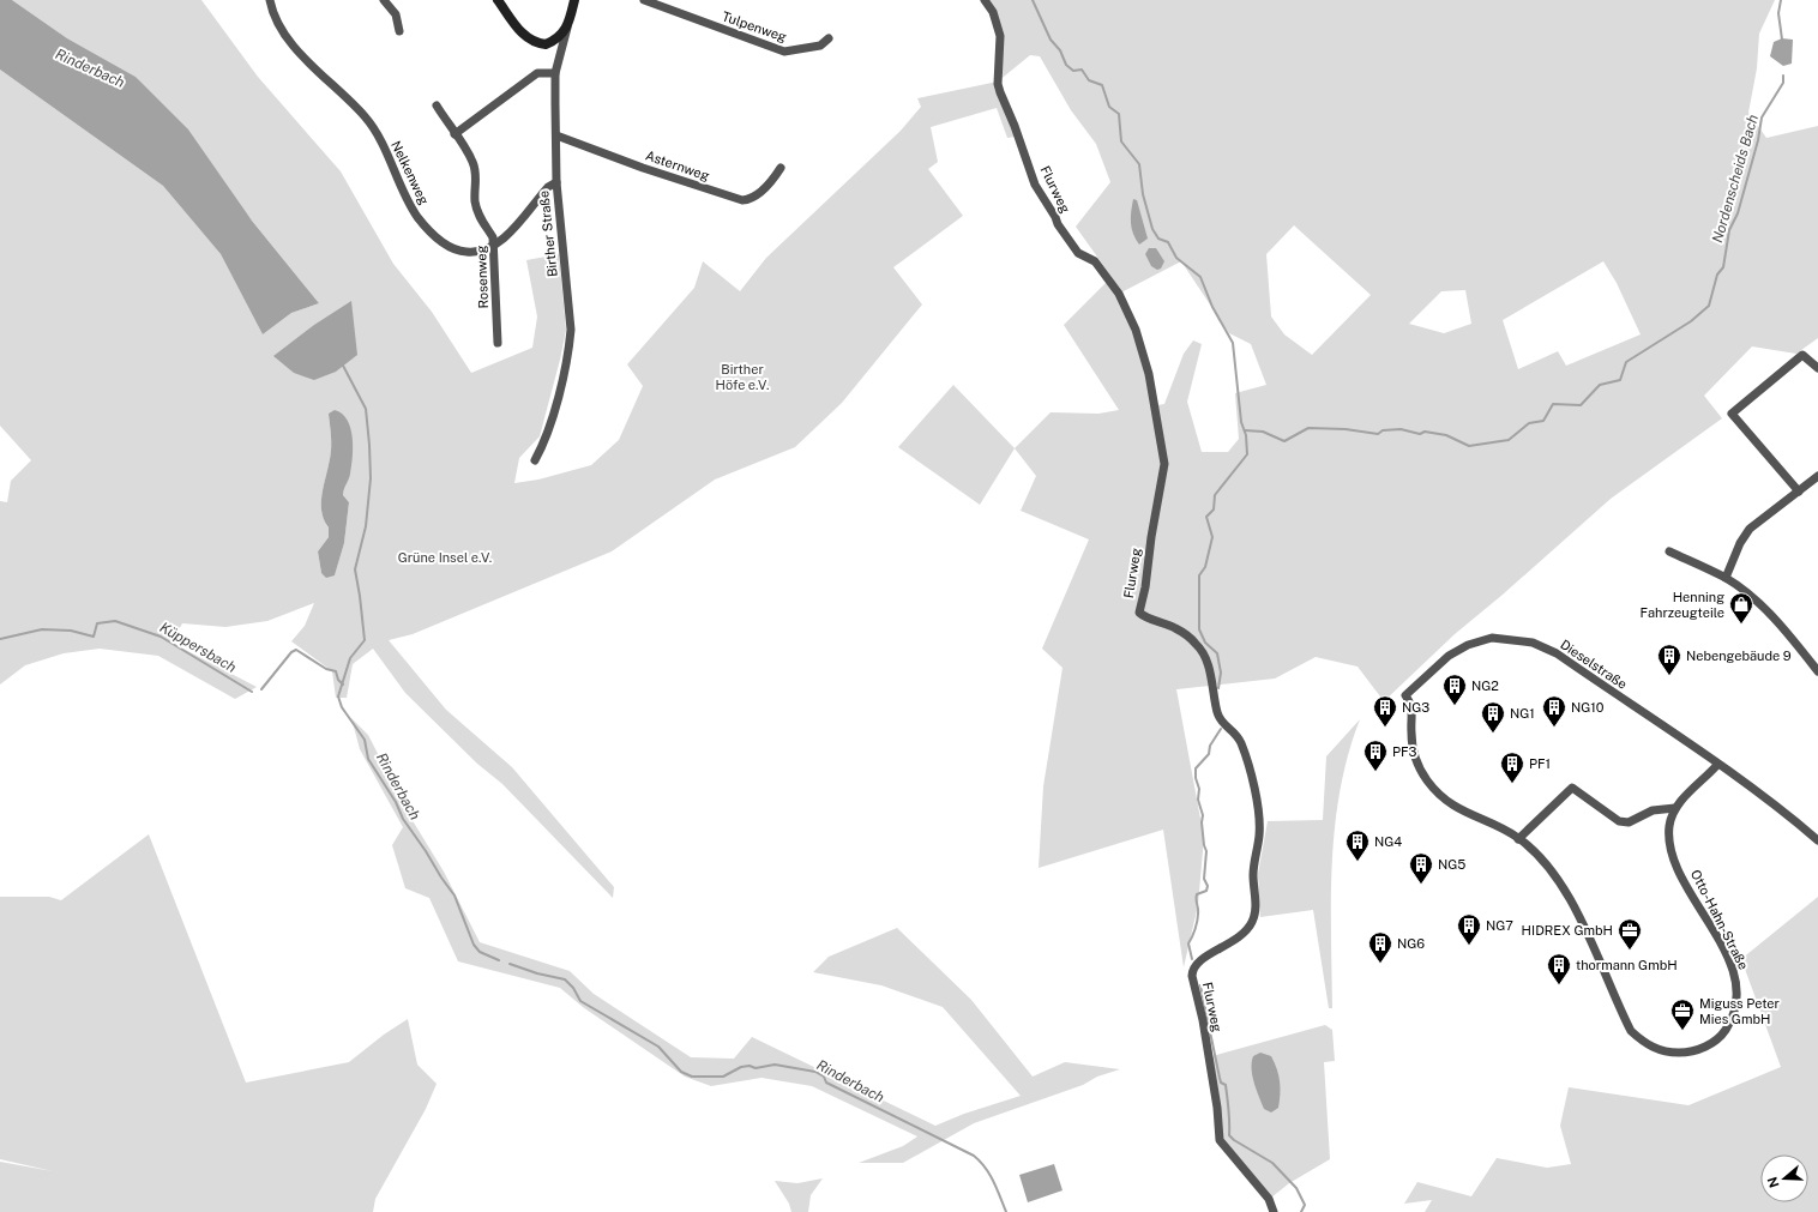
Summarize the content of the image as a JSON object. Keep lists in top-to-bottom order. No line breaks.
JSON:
{"streets":{"street":["Tulpenweg","Asternweg","Nelkenweg","Flurweg","Birther Straße","Rosenweg","Dieselstraße","Otto-Hahn-Straße"]},"crossings":[["Asternweg","Birther Straße"],["Nelkenweg","Rosenweg"],["Dieselstraße","Otto-Hahn-Straße"]],"water":["Rinderbach","Nordenscheids Bach","Küppersbach"],"parks":["Birther Höfe e.V.","Grüne Insel e.V."],"places":{"shop":["Henning Fahrzeugteile"],"building":["Nebengebäude 9","NG2","NG3","NG10","NG1","PF3","PF1","NG4","NG5","NG7","NG6","thormann GmbH"],"office":["HIDREX GmbH","Miguss Peter Mies GmbH"]},"north":"left"}
